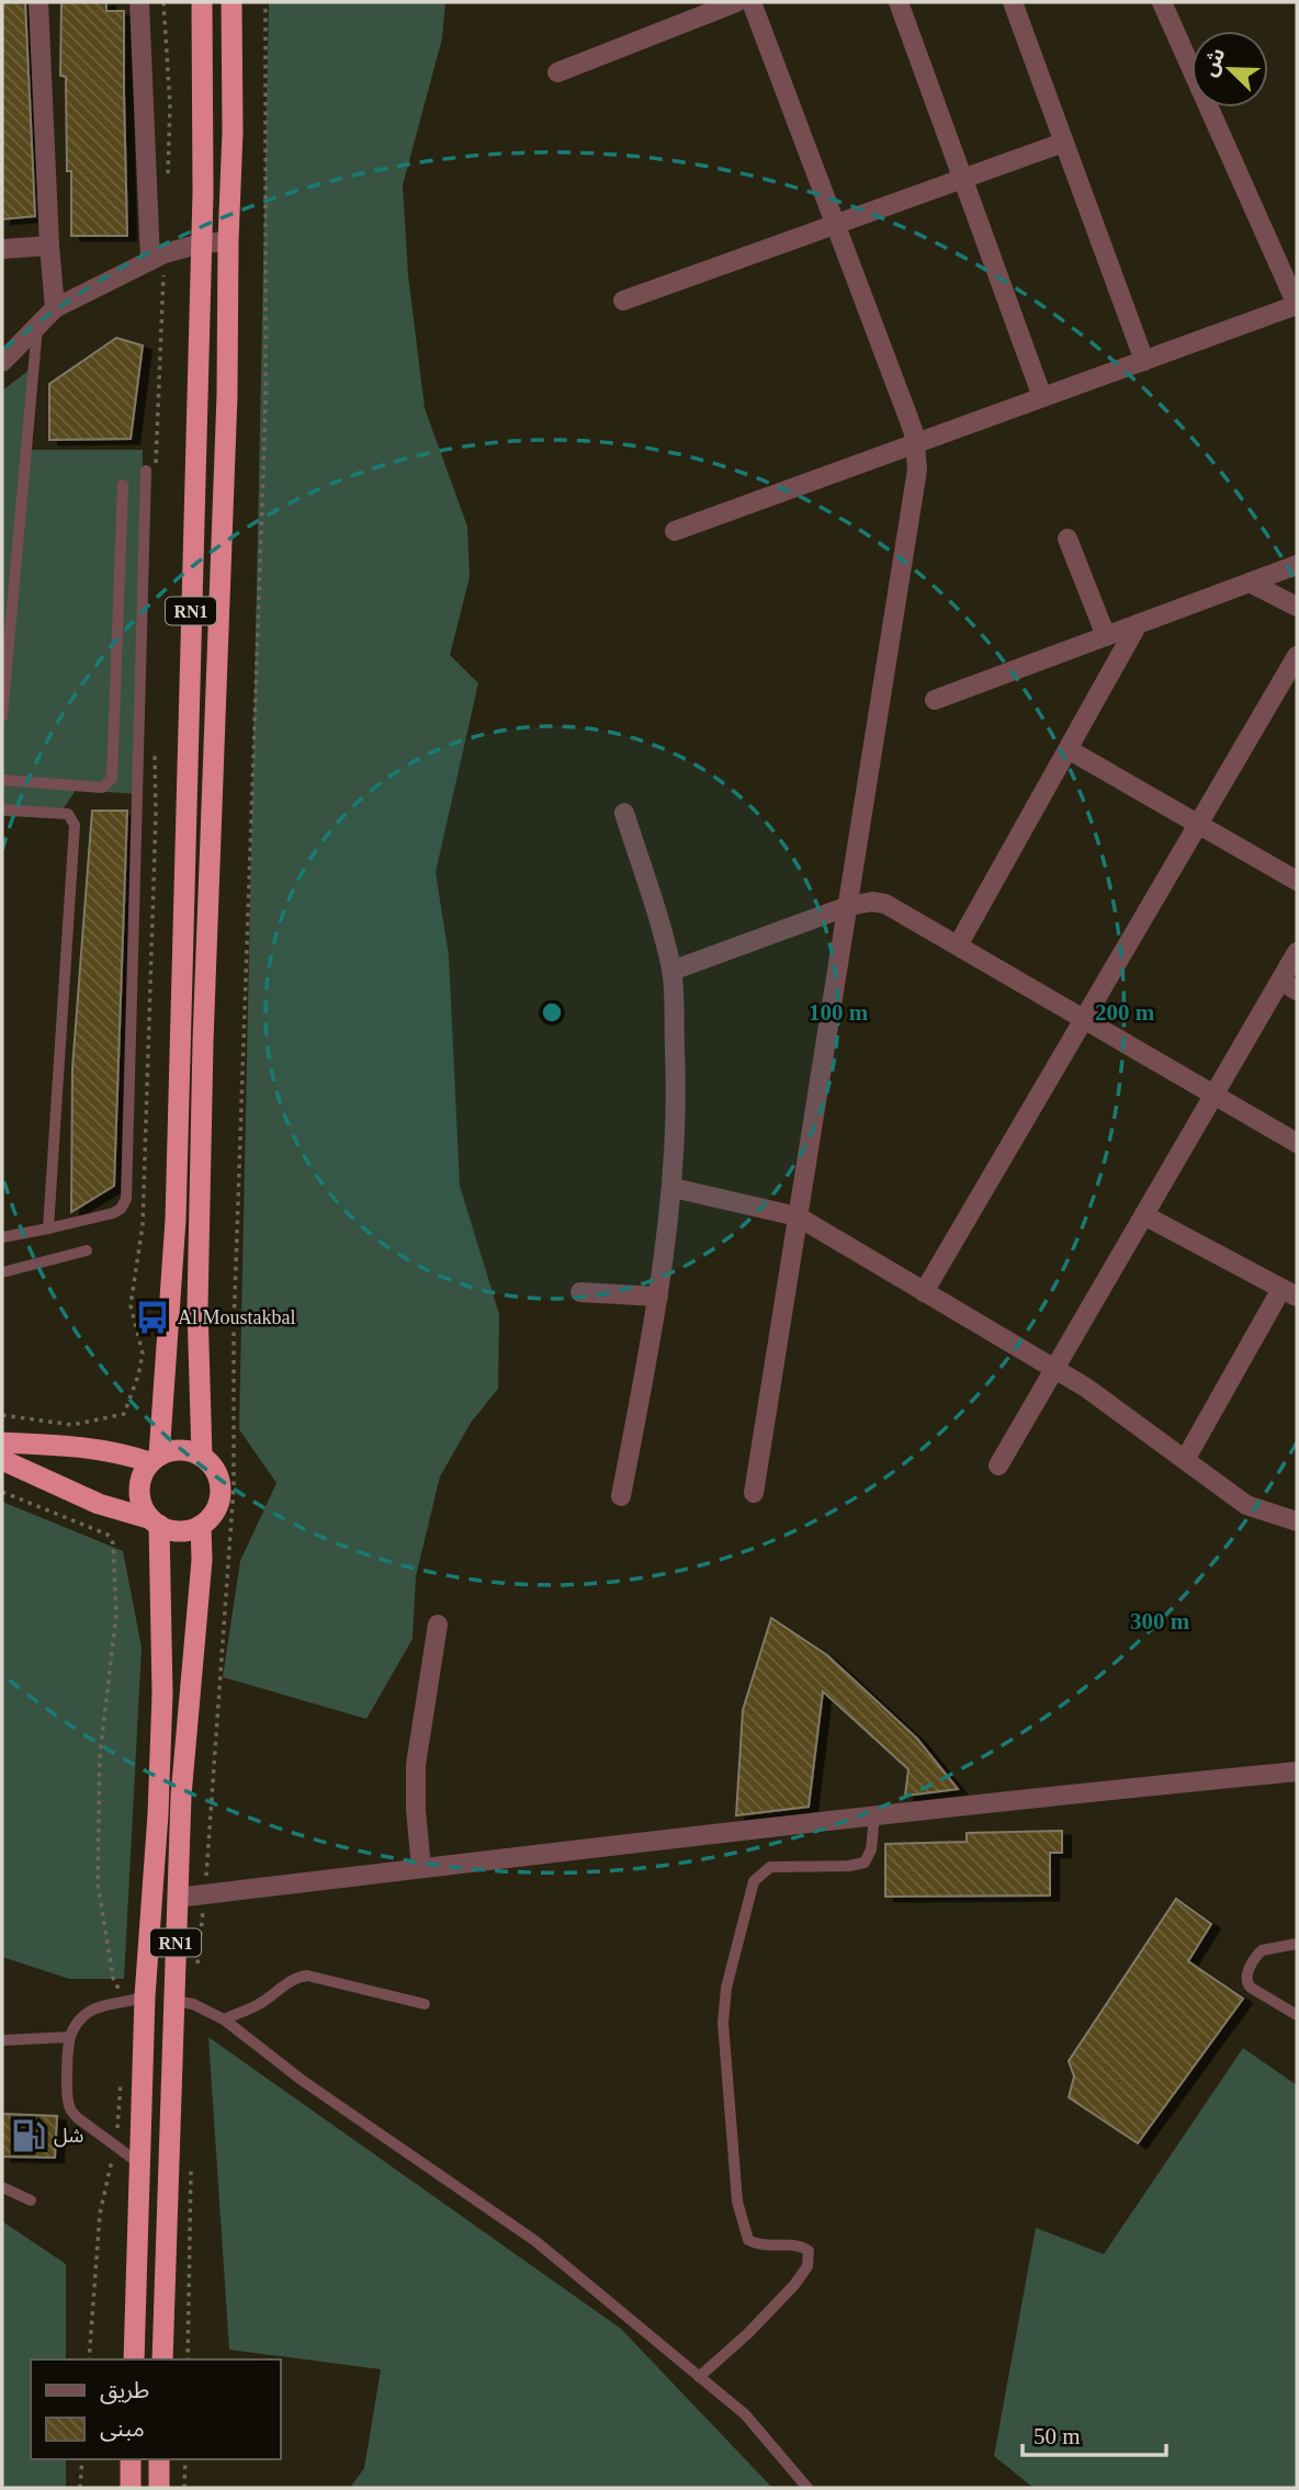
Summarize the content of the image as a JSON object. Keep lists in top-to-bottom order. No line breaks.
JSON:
{"streets":{"highway":["RN1"]},"places":{"bus stop":["Al Moustakbal"],"fuel station":["شل"]},"legend":["طريق","مبنى"],"scale_bar":"50 m","north":"top left","rings":["100 m","200 m","300 m"]}
